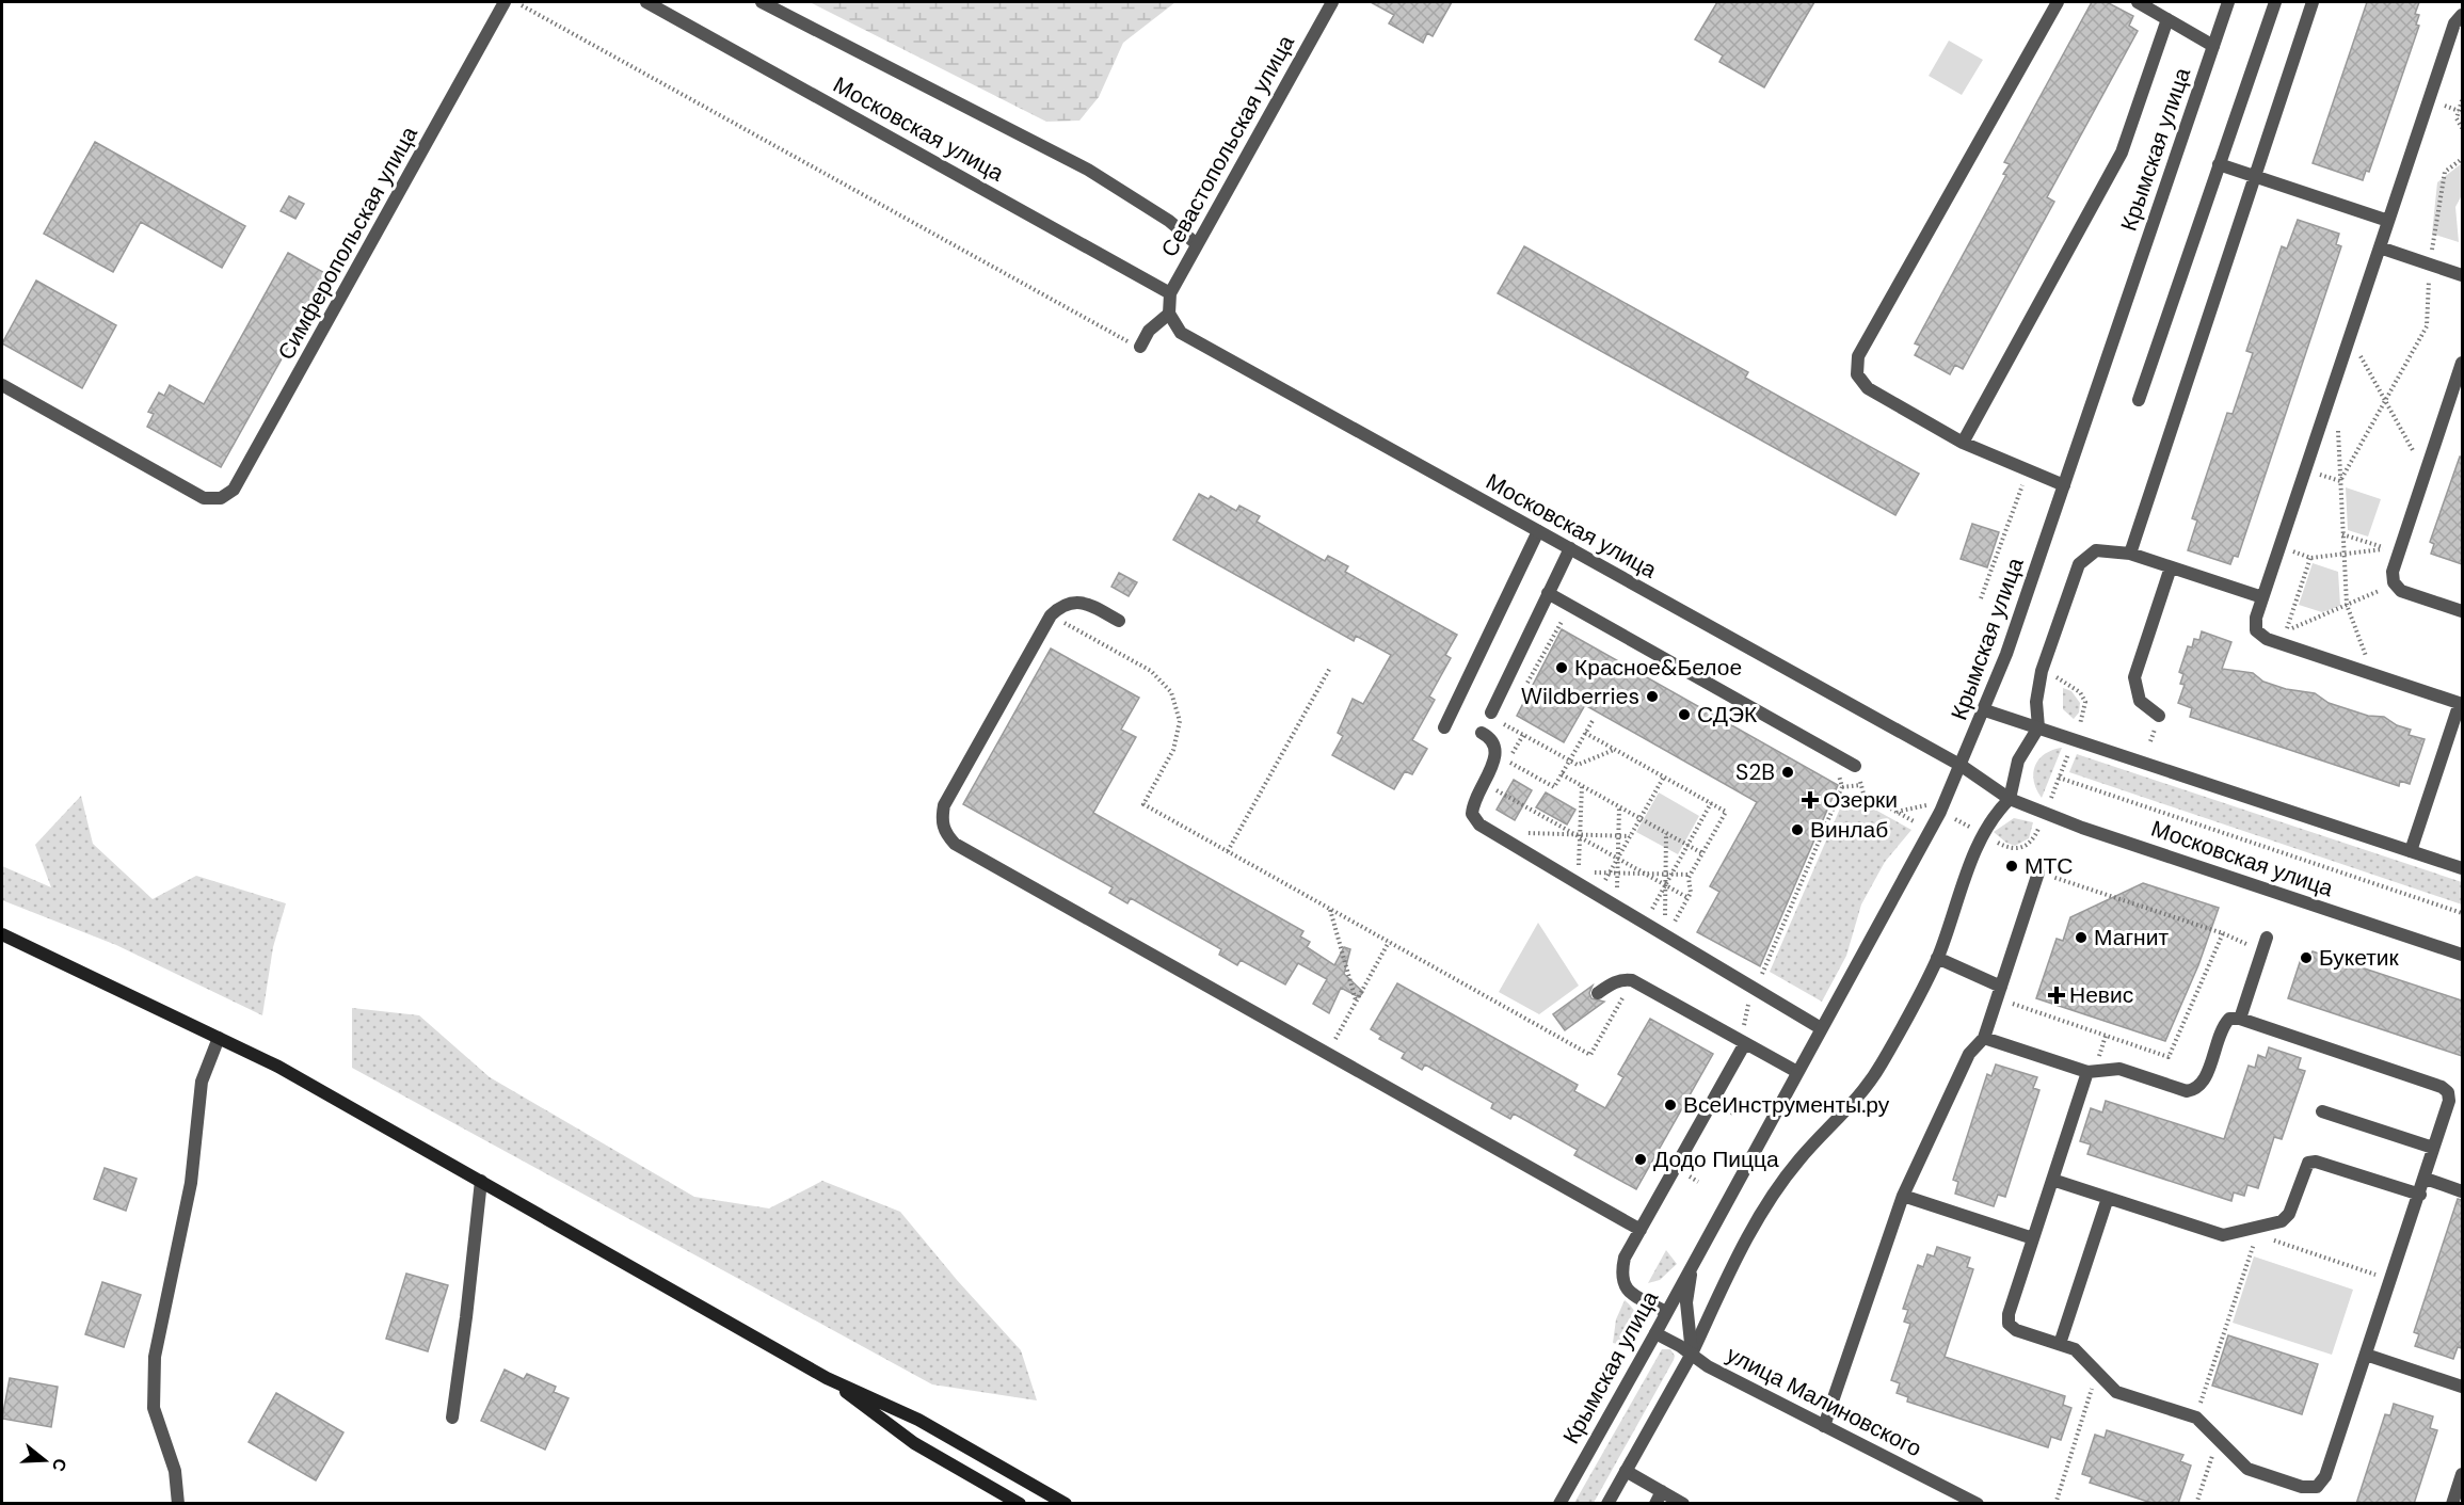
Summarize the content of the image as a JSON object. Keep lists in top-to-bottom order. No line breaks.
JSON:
{"streets":{"street":["Московская улица","Севастопольская улица","Крымская улица","Симферопольская улица","улица Малиновского"]},"crossings":[["Московская улица","Севастопольская улица"],["Московская улица","Крымская улица"],["Крымская улица","улица Малиновского"]],"places":{"other":["Красное&Белое","Wildberries","СДЭК","S2B","Винлаб","МТС","Магнит","Букетик","ВсеИнструменты.ру","Додо Пицца"],"health":["Озерки","Невис"]},"north":"right"}
